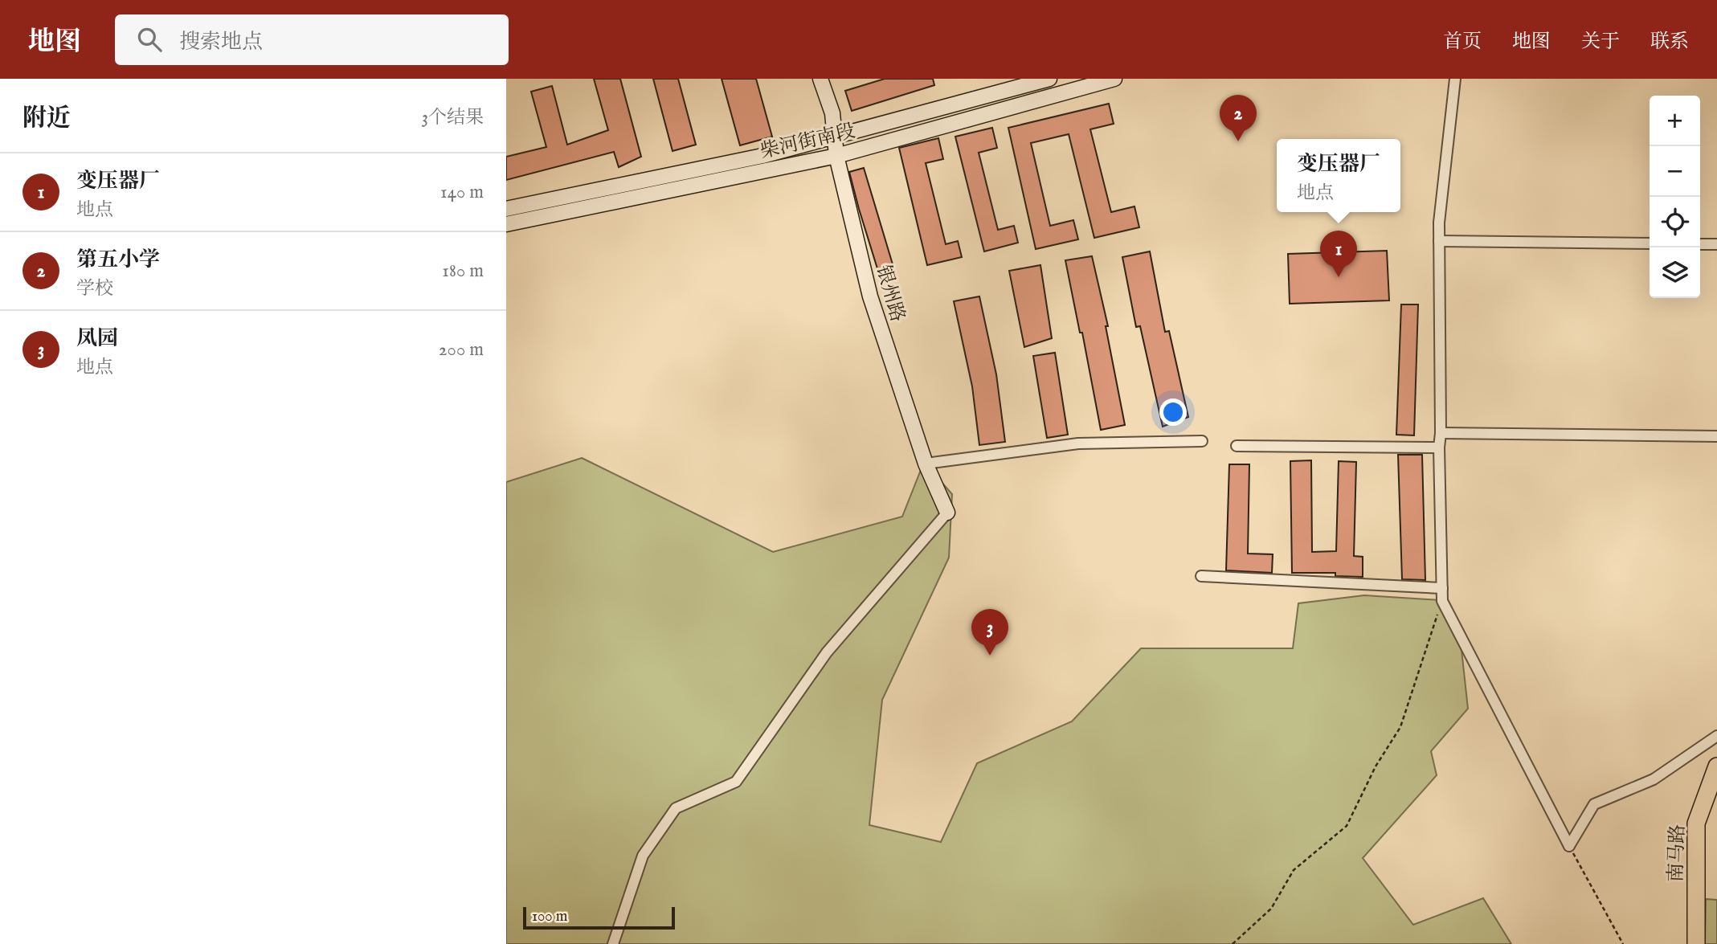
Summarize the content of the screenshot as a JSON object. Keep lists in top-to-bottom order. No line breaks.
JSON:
{"streets":{"main road":["柴河街南段","银州路","南马路"]},"crossings":[["柴河街南段","银州路"]],"scale_bar":"100 m","page":{"header":"地图","search":"搜索地点","nav":["首页","地图","关于","联系"],"heading":["附近","3个结果"],"pins":["2","1","3"],"map_buttons":["+","−"],"popup":["变压器厂","地点"],"list":[{"mark":"1","name":"变压器厂","note":"地点","value":"140 m"},{"mark":"2","name":"第五小学","note":"学校","value":"180 m"},{"mark":"3","name":"凤园","note":"地点","value":"200 m"}],"scale":"100 m"}}
